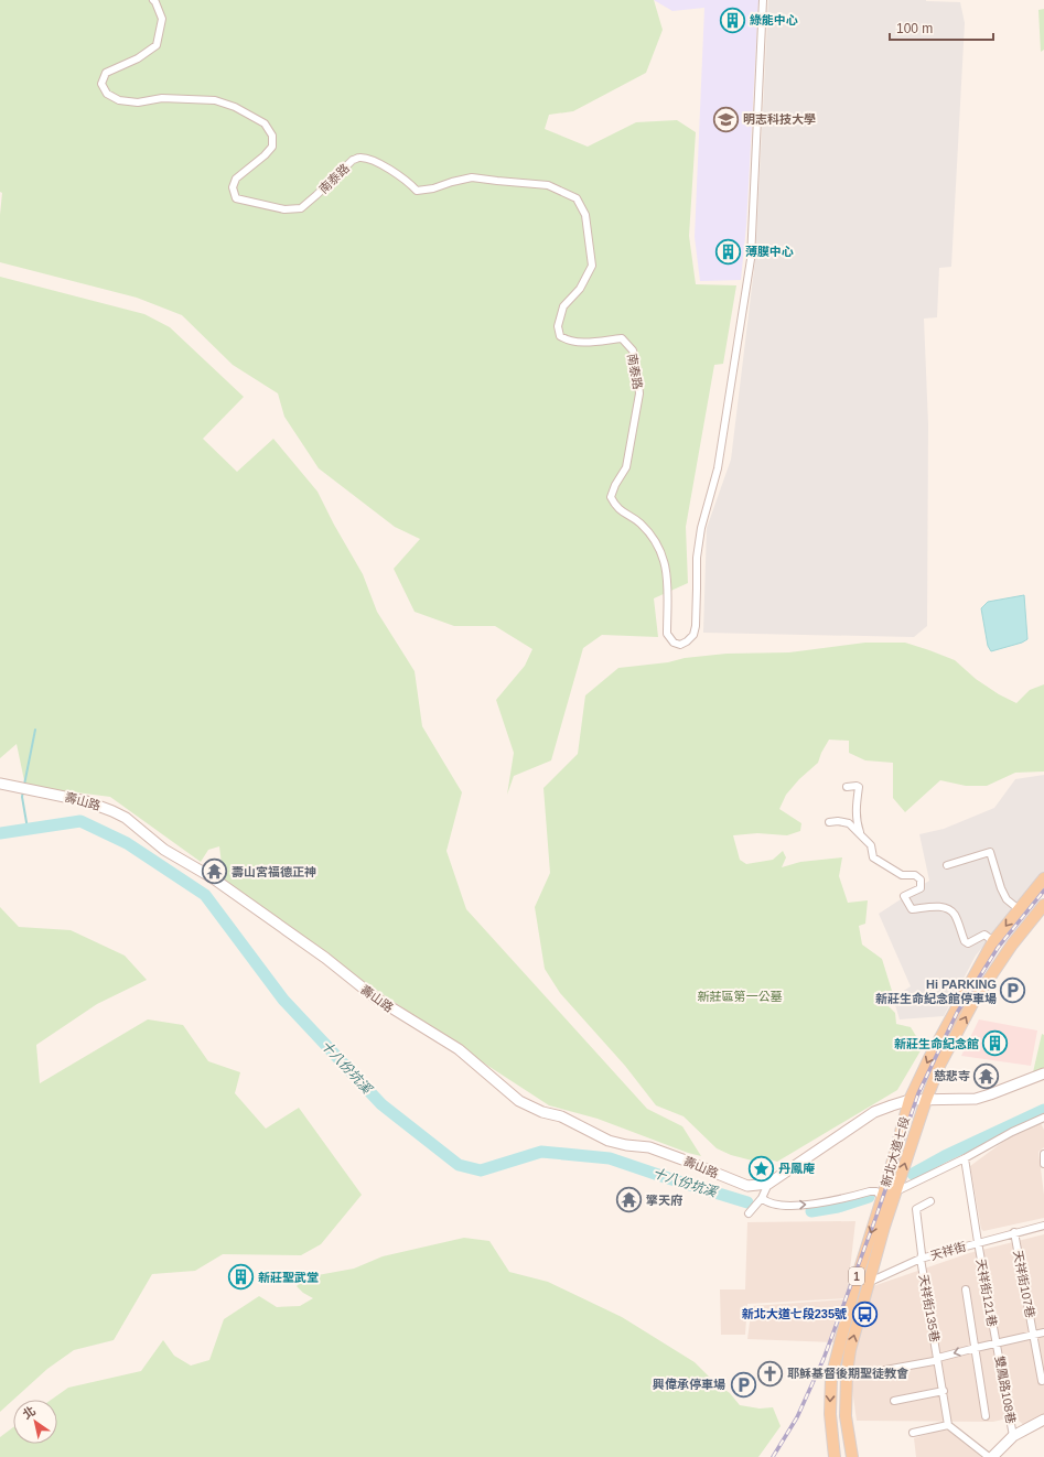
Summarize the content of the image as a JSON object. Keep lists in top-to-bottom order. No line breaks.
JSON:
{"streets":{"main road":["新北大道七段","1"],"street":["南泰路","壽山路","天祥街","天祥街107巷","天祥街121巷","天祥街135巷","雙鳳路108巷"]},"crossings":[["新北大道七段","天祥街"],["天祥街","天祥街107巷"],["天祥街","天祥街121巷"],["天祥街","天祥街135巷"],["天祥街121巷","雙鳳路108巷"]],"water":["十八份坑溪"],"parks":["新莊區第一公墓"],"places":{"building":["綠能中心","薄膜中心","新莊生命紀念館","新莊聖武堂"],"school or university":["明志科技大學"],"temple":["壽山宮福德正神","慈悲寺","擎天府"],"parking":["Hi PARKING 新莊生命紀念館停車場","興偉承停車場"],"place":["丹鳳庵"],"bus stop":["新北大道七段235號"],"church":["耶穌基督後期聖徒教會"]},"scale_bar":"100 m","north":"top left"}
